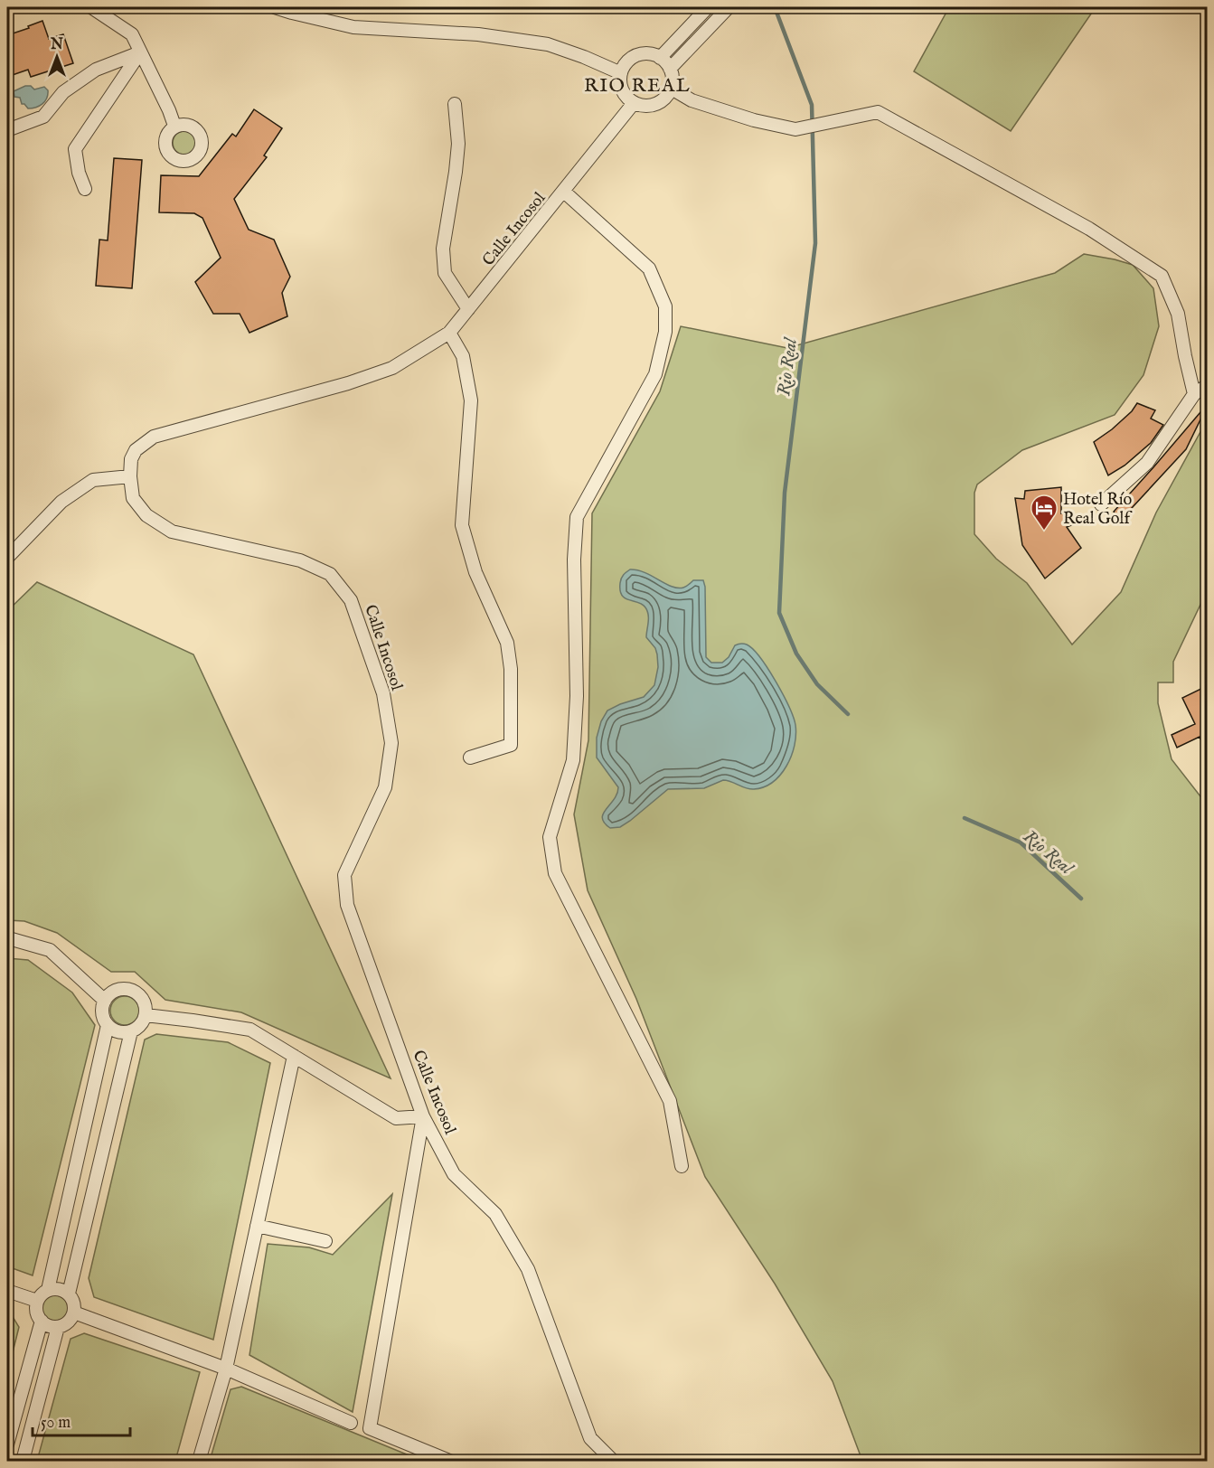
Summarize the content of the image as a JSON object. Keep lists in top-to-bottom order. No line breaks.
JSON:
{"streets":{"street":["Calle Incosol"]},"districts":["RIO REAL"],"water":["Rio Real"],"places":{"hotel":["Hotel Río Real Golf"]},"scale_bar":"50 m","north":"top"}
